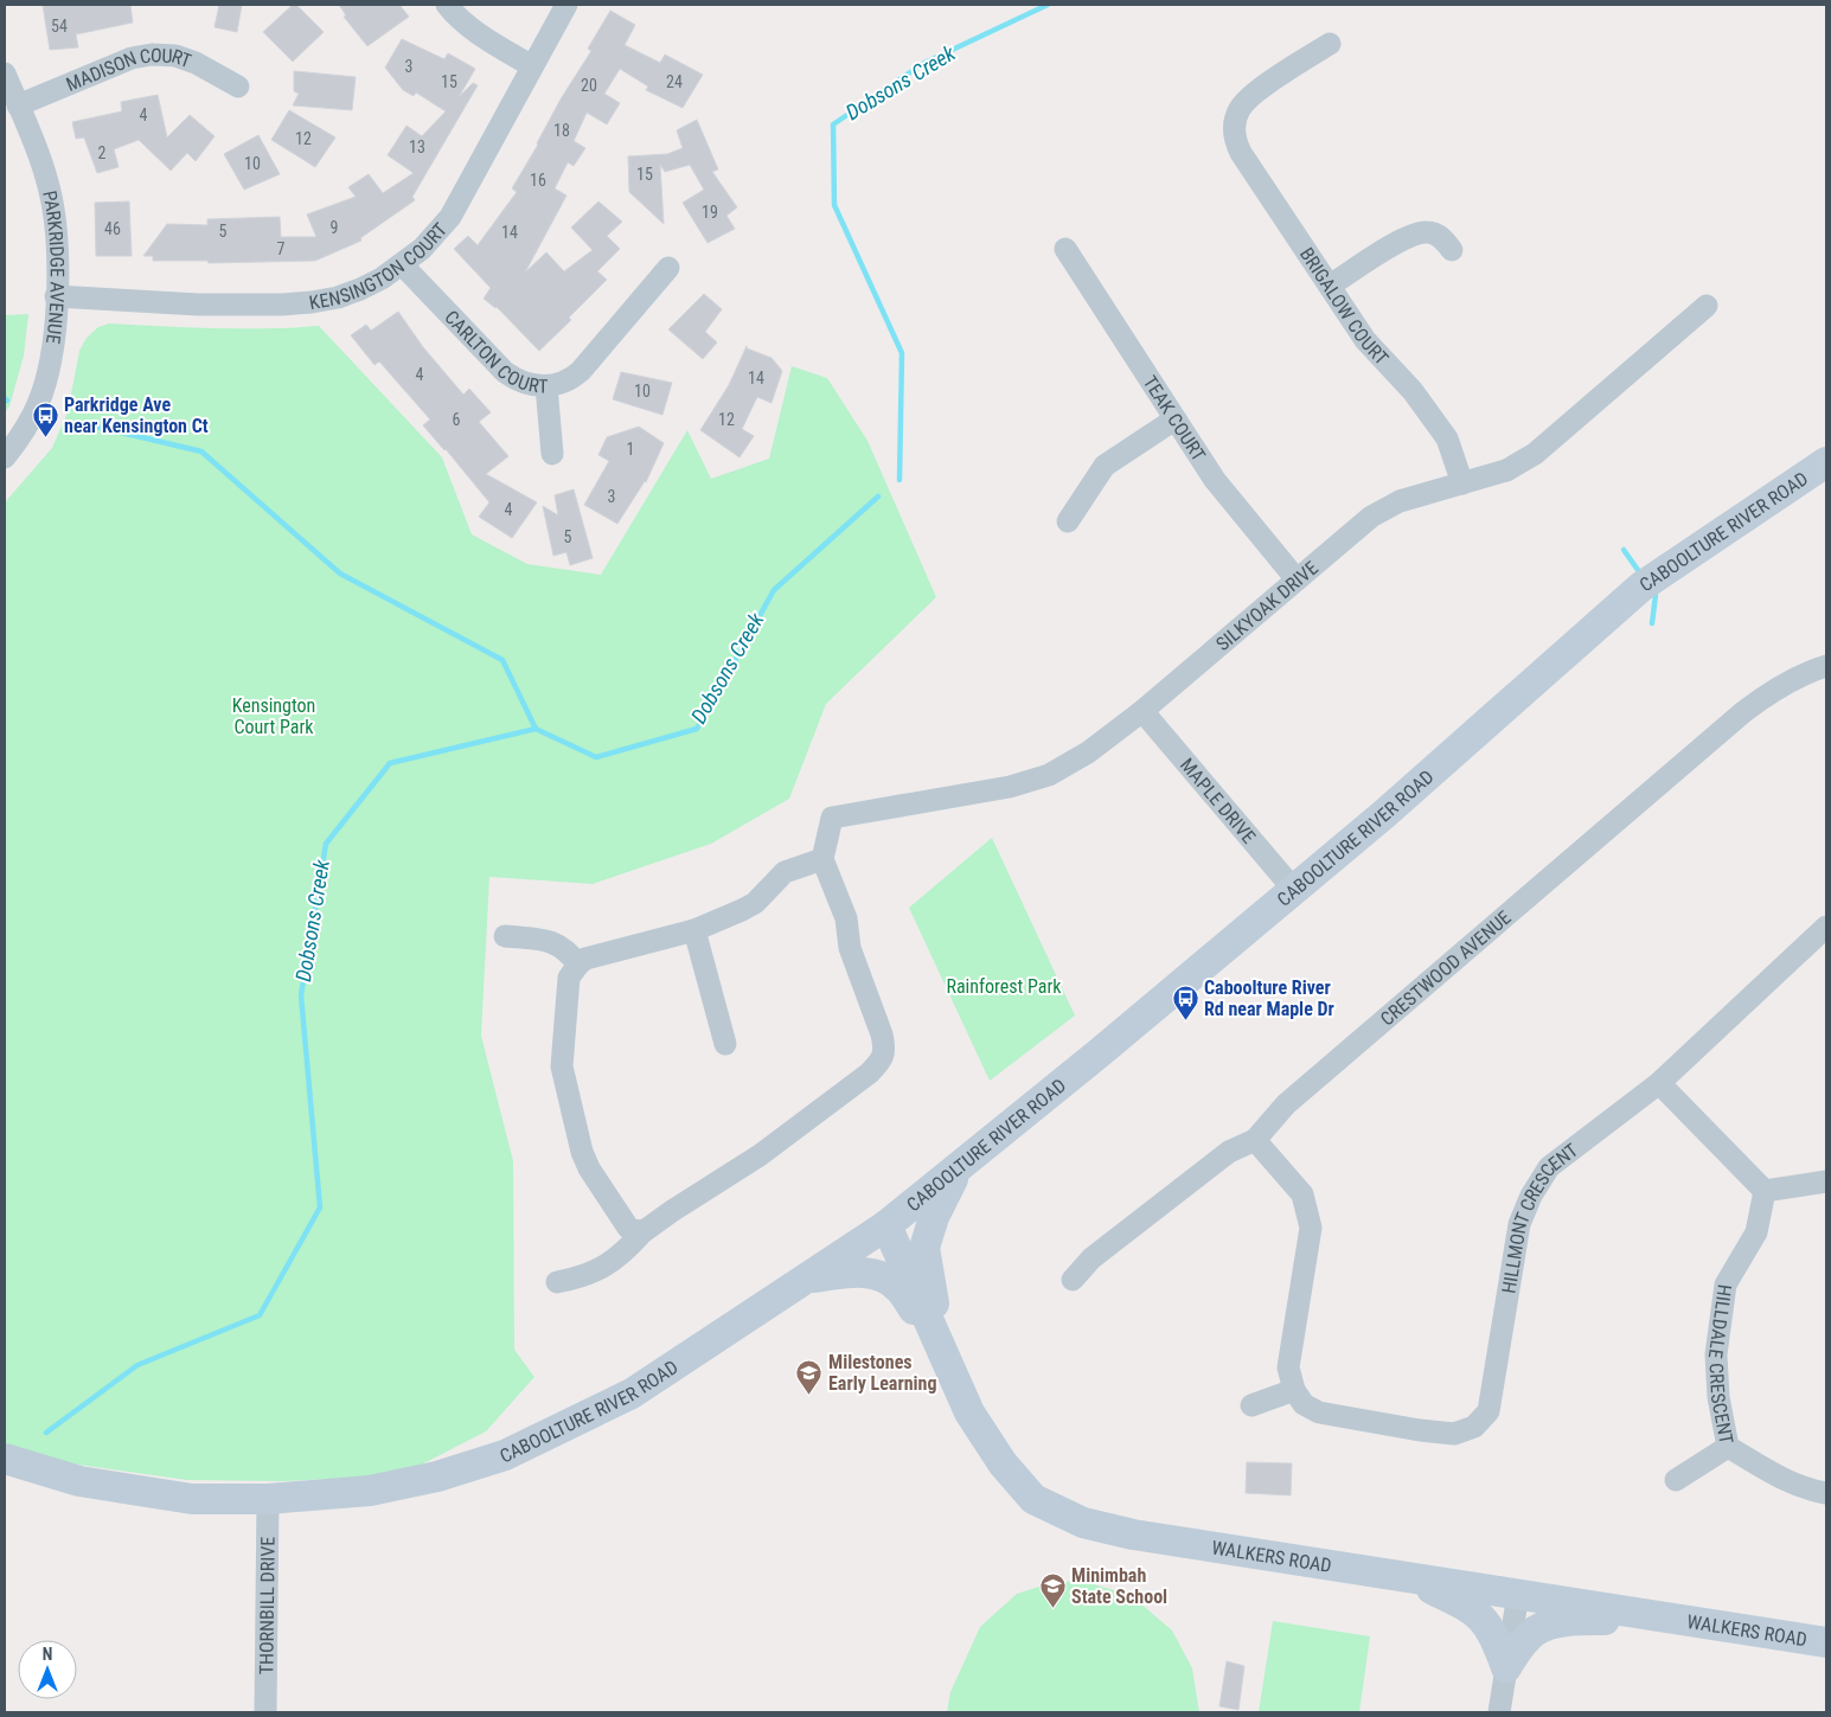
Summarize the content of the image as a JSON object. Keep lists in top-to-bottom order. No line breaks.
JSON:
{"streets":{"main road":["CABOOLTURE RIVER ROAD","WALKERS ROAD"],"street":["MADISON COURT","KENSINGTON COURT","PARKRIDGE AVENUE","BRIGALOW COURT","CARLTON COURT","TEAK COURT","SILKYOAK DRIVE","MAPLE DRIVE","CRESTWOOD AVENUE","HILLMONT CRESCENT","HILLDALE CRESCENT","THORNBILL DRIVE"]},"crossings":[["MADISON COURT","PARKRIDGE AVENUE"],["KENSINGTON COURT","PARKRIDGE AVENUE"],["KENSINGTON COURT","CARLTON COURT"],["BRIGALOW COURT","SILKYOAK DRIVE"],["TEAK COURT","SILKYOAK DRIVE"],["CABOOLTURE RIVER ROAD","MAPLE DRIVE"],["CABOOLTURE RIVER ROAD","WALKERS ROAD"],["CABOOLTURE RIVER ROAD","THORNBILL DRIVE"],["SILKYOAK DRIVE","MAPLE DRIVE"]],"water":["Dobsons Creek"],"parks":["Kensington Court Park","Rainforest Park"],"places":{"bus stop":["Parkridge Ave near Kensington Ct","Caboolture River Rd near Maple Dr"],"school or university":["Milestones Early Learning","Minimbah State School"]},"house_numbers":["54","3","15","24","20","4","18","12","13","2","10","15","16","19","9","46","5","14","7","4","14","10","6","12","1","3","4","5"],"north":"top"}
